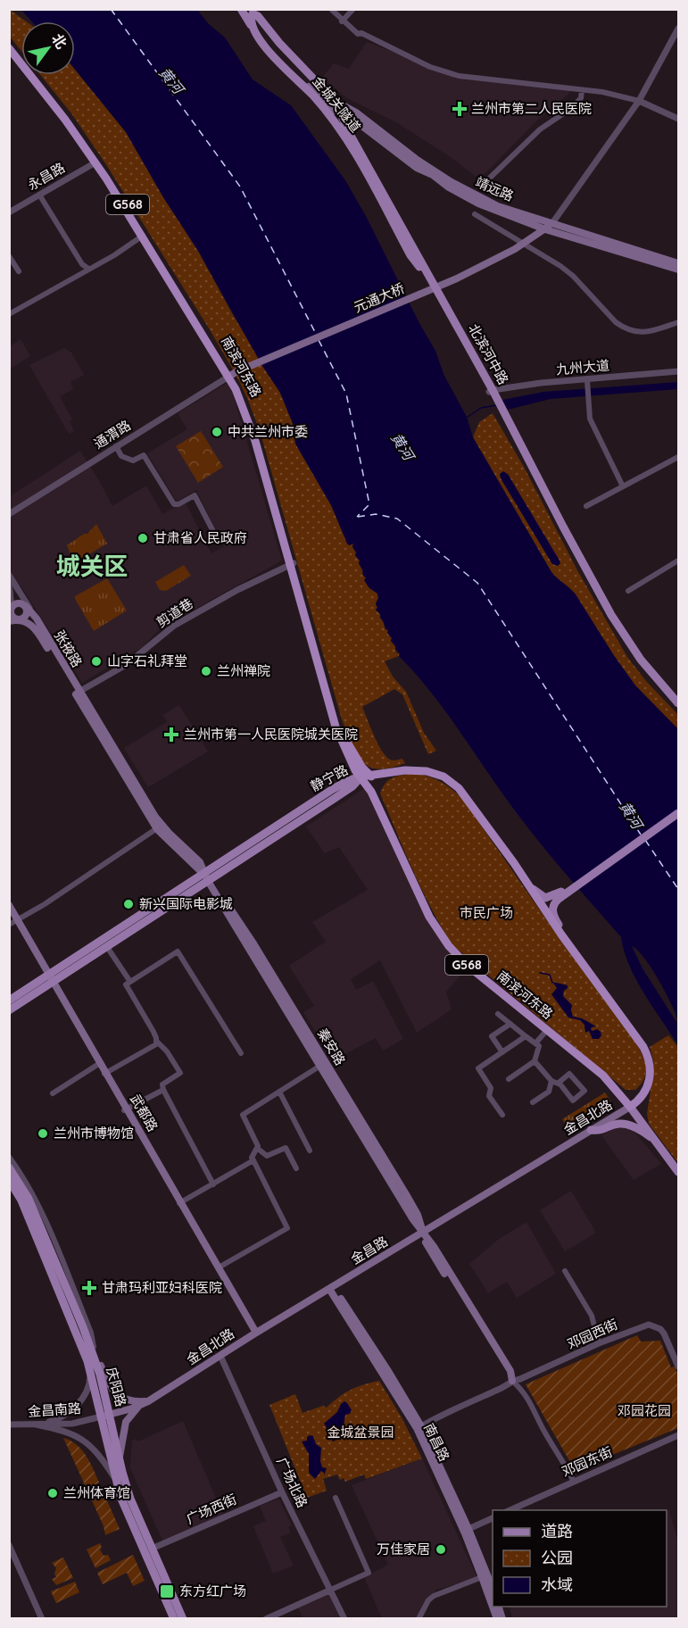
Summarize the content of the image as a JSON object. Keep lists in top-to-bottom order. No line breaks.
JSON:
{"streets":{"highway":["G568","南滨河东路"],"main road":["金城关隧道","靖远路","元通大桥","北滨河中路","张掖路","静宁路","秦安路","武都路","金昌北路","金昌路","庆阳路","南昌路"],"street":["永昌路","九州大道","通渭路","剪道巷","邓园西街","金昌南路","邓园东街","广场北路","广场西街"]},"crossings":[["金城关隧道","北滨河中路"],["永昌路","南滨河东路"],["靖远路","元通大桥"],["靖远路","北滨河中路"],["元通大桥","南滨河东路"],["元通大桥","通渭路"],["北滨河中路","九州大道"],["南滨河东路","通渭路"],["南滨河东路","剪道巷"],["南滨河东路","静宁路"],["南滨河东路","金昌北路"],["剪道巷","张掖路"],["静宁路","秦安路"],["静宁路","武都路"],["秦安路","金昌北路"],["秦安路","金昌路"],["秦安路","邓园西街"],["武都路","金昌北路"],["金昌北路","金昌路"],["金昌北路","庆阳路"],["金昌北路","金昌南路"],["金昌北路","南昌路"],["金昌北路","广场北路"],["金昌路","南昌路"],["邓园西街","南昌路"],["庆阳路","金昌南路"],["庆阳路","广场西街"],["广场北路","广场西街"]],"districts":["城关区"],"water":["黄河"],"parks":["市民广场","邓园花园","金城盆景园"],"places":{"health":["兰州市第二人民医院","兰州市第一人民医院城关医院","甘肃玛利亚妇科医院"],"other":["中共兰州市委","甘肃省人民政府","山字石礼拜堂","兰州禅院","新兴国际电影城","兰州市博物馆","兰州体育馆","万佳家居"],"transit":["东方红广场"]},"legend":["道路","公园","水域"],"north":"top right"}
